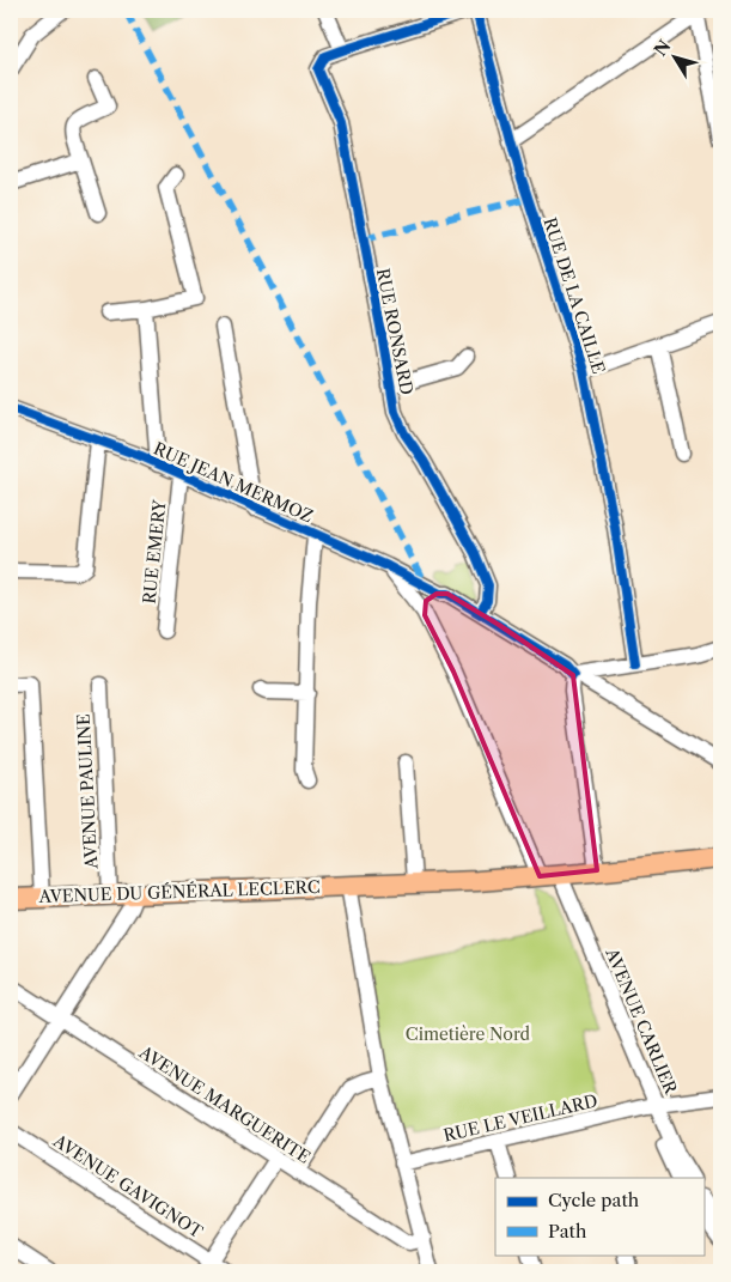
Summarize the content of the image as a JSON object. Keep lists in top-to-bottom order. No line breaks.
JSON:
{"streets":{"main road":["AVENUE DU GÉNÉRAL LECLERC"],"street":["RUE DE LA CAILLE","RUE RONSARD","RUE JEAN MERMOZ","RUE EMERY","AVENUE PAULINE","AVENUE CARLIER","AVENUE MARGUERITE","RUE LE VEILLARD","AVENUE GAVIGNOT"]},"crossings":[["RUE RONSARD","RUE JEAN MERMOZ"],["RUE JEAN MERMOZ","RUE EMERY"],["RUE JEAN MERMOZ","AVENUE DU GÉNÉRAL LECLERC"],["RUE JEAN MERMOZ","AVENUE CARLIER"],["AVENUE PAULINE","AVENUE DU GÉNÉRAL LECLERC"],["AVENUE DU GÉNÉRAL LECLERC","AVENUE CARLIER"],["AVENUE CARLIER","RUE LE VEILLARD"]],"parks":["Cimetière Nord"],"legend":["Cycle path","Path"],"north":"top left"}
